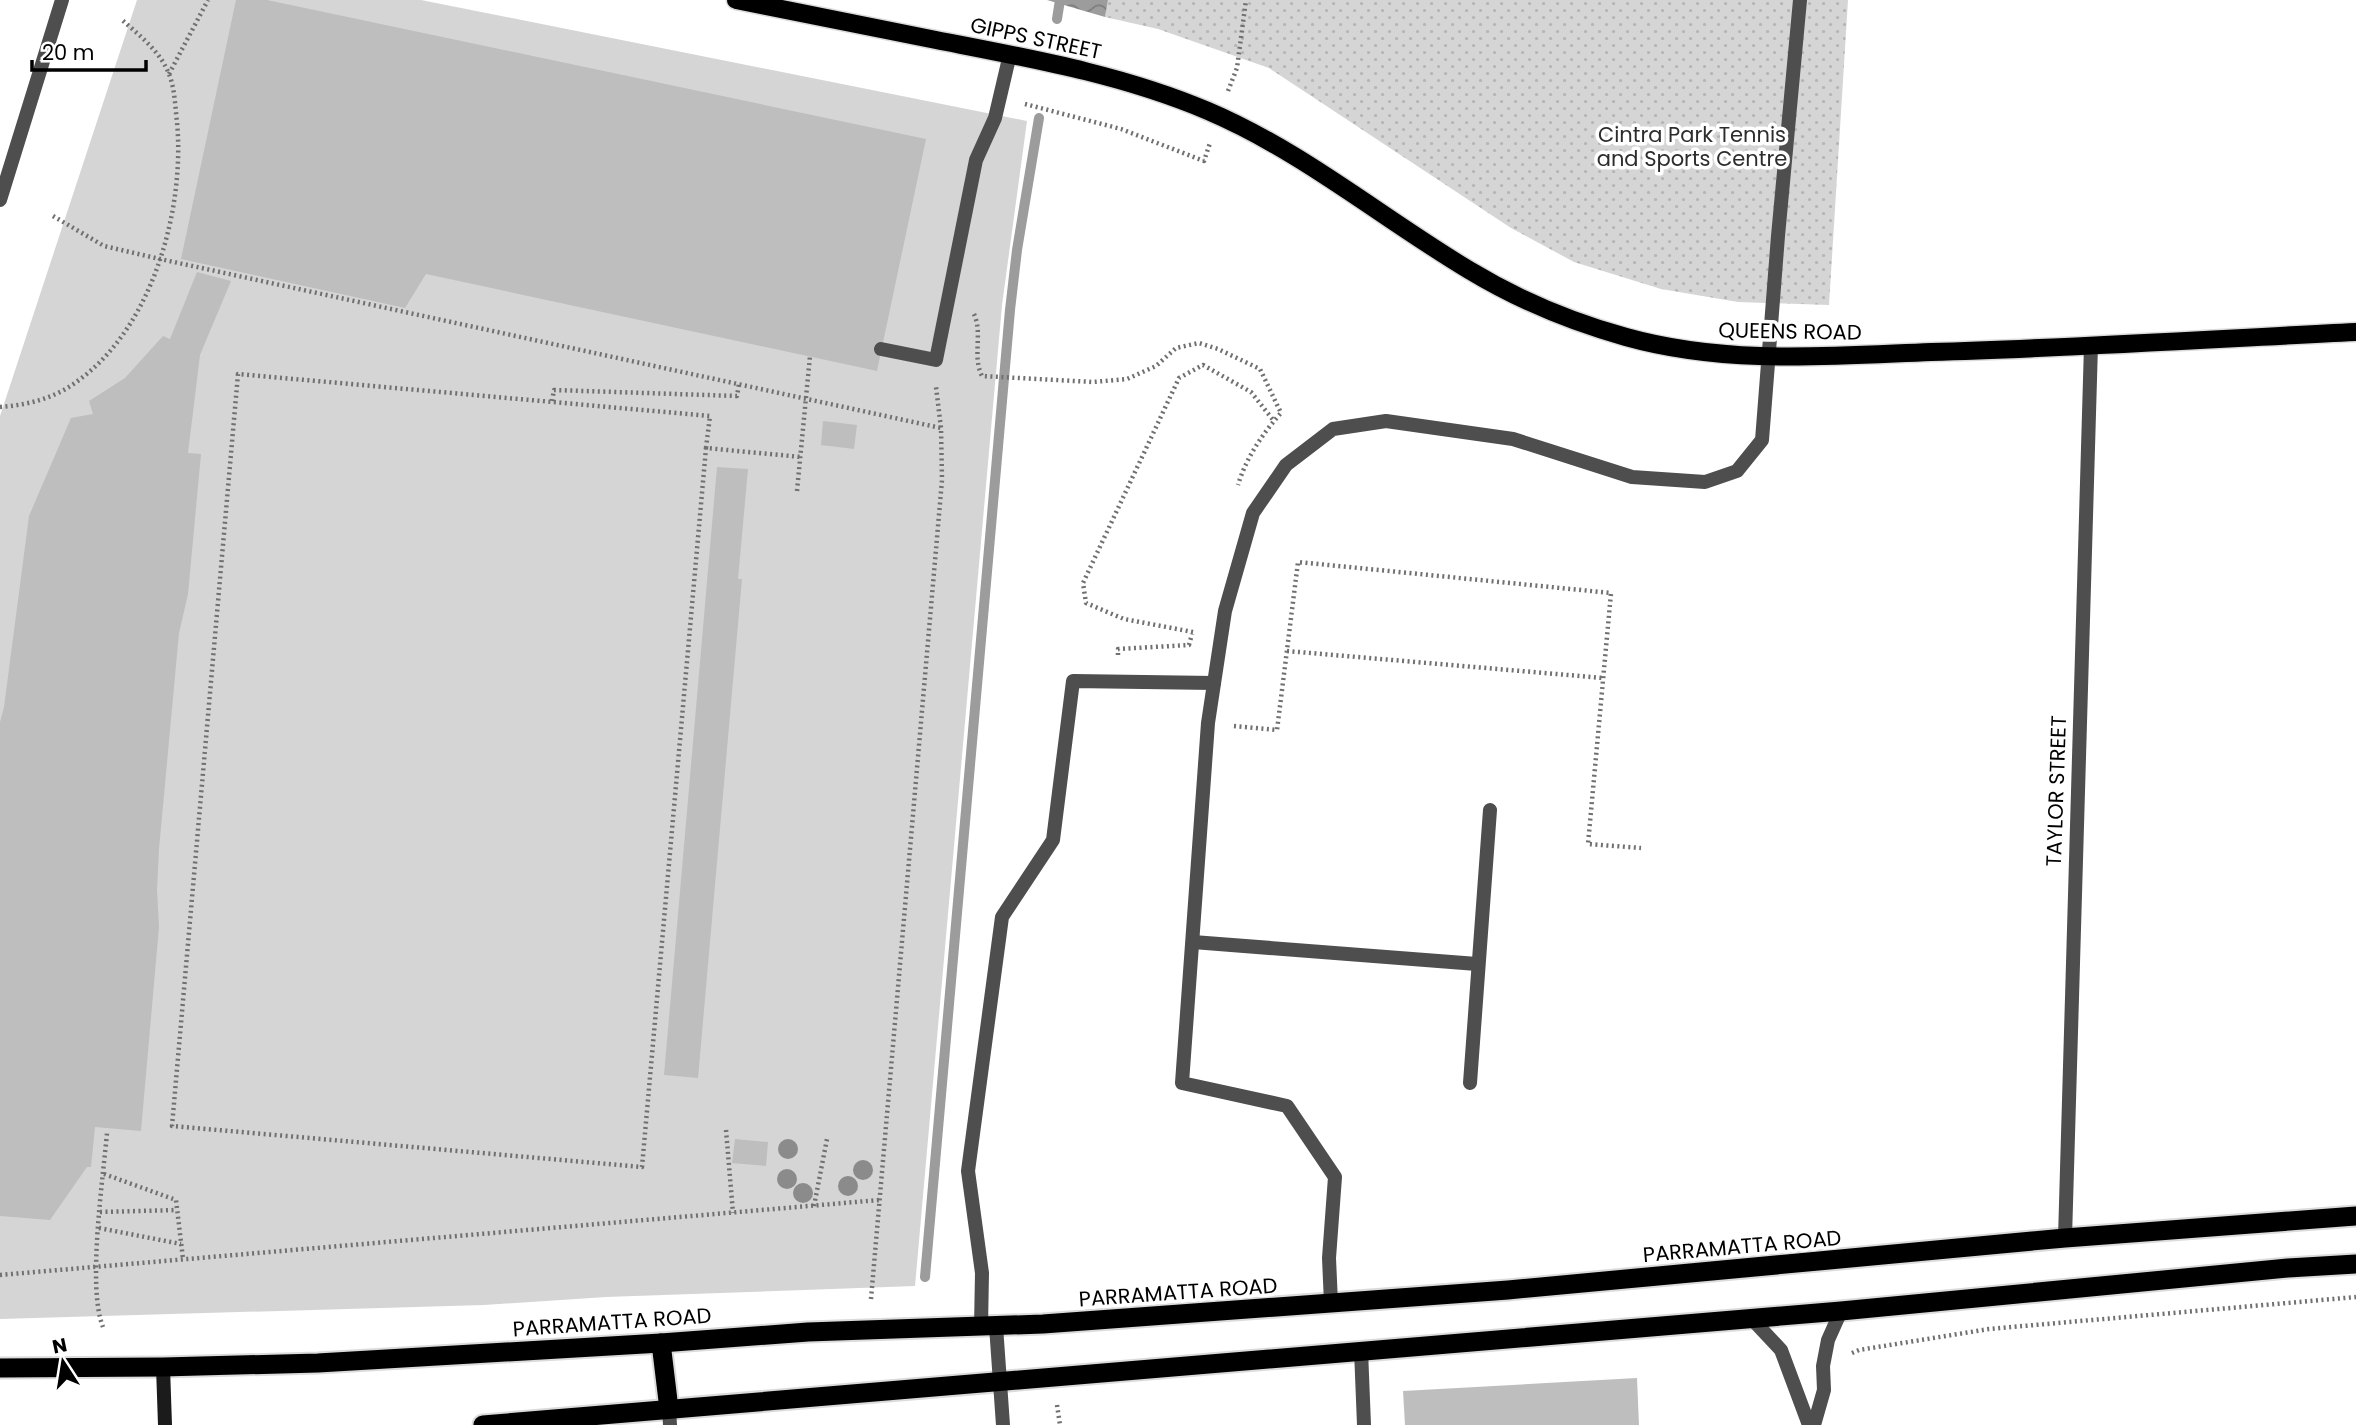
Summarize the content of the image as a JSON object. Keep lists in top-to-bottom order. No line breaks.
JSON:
{"streets":{"highway":["PARRAMATTA ROAD"],"main road":["GIPPS STREET","QUEENS ROAD"],"street":["TAYLOR STREET"]},"crossings":[["GIPPS STREET","QUEENS ROAD"],["QUEENS ROAD","TAYLOR STREET"],["TAYLOR STREET","PARRAMATTA ROAD"]],"parks":["Cintra Park Tennis and Sports Centre"],"scale_bar":"20 m","north":"top"}
